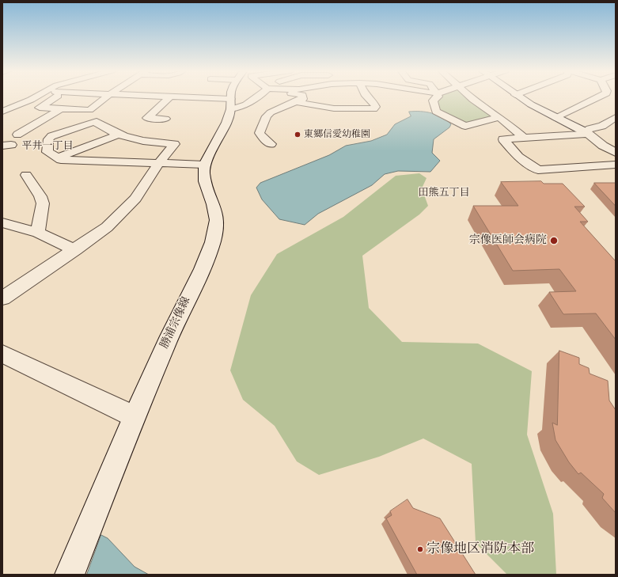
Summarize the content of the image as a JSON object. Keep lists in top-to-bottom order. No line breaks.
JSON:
{"streets":{"main road":["勝浦宗像線"]},"districts":["平井一丁目","田熊五丁目"],"places":["東郷信愛幼稚園","宗像医師会病院","宗像地区消防本部"]}
